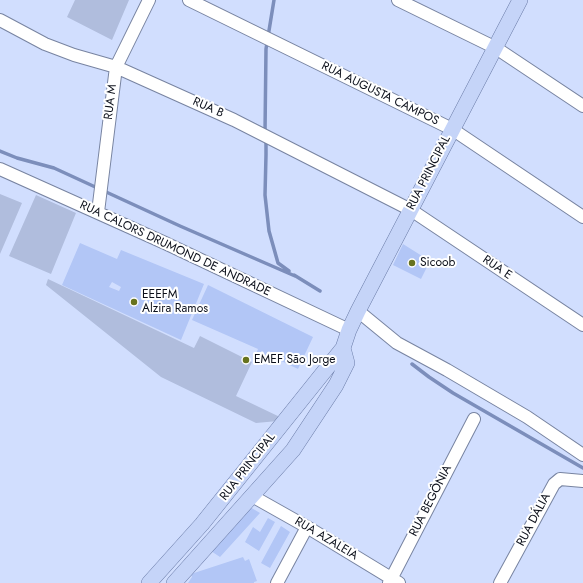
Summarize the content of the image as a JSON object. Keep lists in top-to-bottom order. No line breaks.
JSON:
{"streets":{"main road":["RUA PRINCIPAL"],"street":["RUA AUGUSTA CAMPOS","RUA M","RUA B","RUA CALORS DRUMOND DE ANDRADE","RUA E","RUA BEGÔNIA","RUA DÁLIA","RUA AZALEIA"]},"crossings":[["RUA AUGUSTA CAMPOS","RUA PRINCIPAL"],["RUA M","RUA B"],["RUA M","RUA CALORS DRUMOND DE ANDRADE"],["RUA B","RUA PRINCIPAL"],["RUA B","RUA E"],["RUA PRINCIPAL","RUA CALORS DRUMOND DE ANDRADE"],["RUA PRINCIPAL","RUA E"],["RUA PRINCIPAL","RUA AZALEIA"],["RUA BEGÔNIA","RUA AZALEIA"]],"places":["Sicoob","EEEFM Alzira Ramos","EMEF São Jorge"]}
